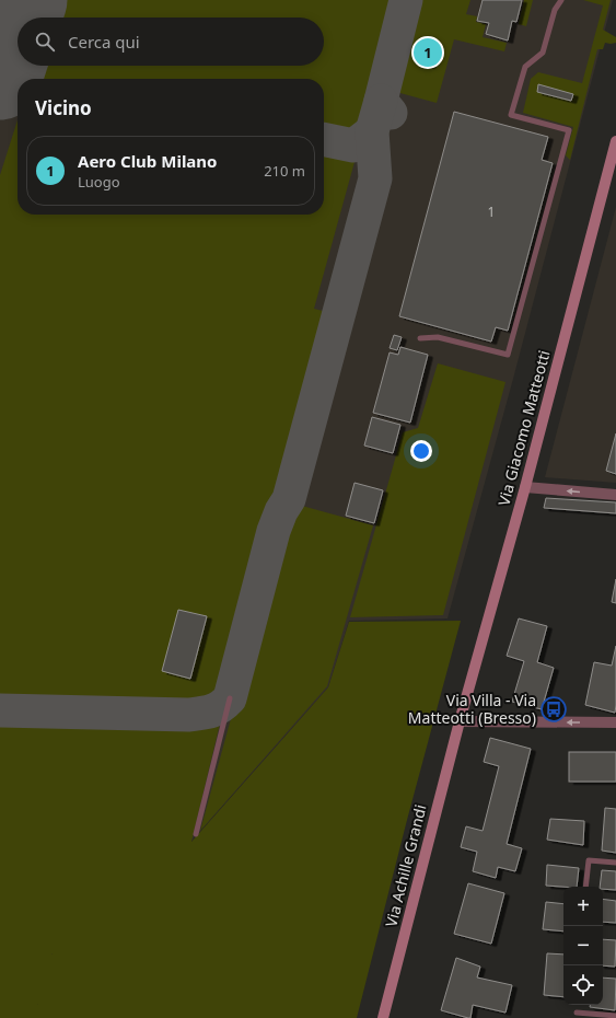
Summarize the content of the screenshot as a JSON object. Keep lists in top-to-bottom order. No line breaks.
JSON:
{"streets":{"street":["Via Giacomo Matteotti","Via Achille Grandi"]},"crossings":[["Via Giacomo Matteotti","Via Achille Grandi"]],"places":{"bus stop":["Via Villa - Via Matteotti (Bresso)"]},"house_numbers":["1"],"page":{"search":"Cerca qui","pins":"1","heading":"Vicino","list":[{"mark":"1","name":"Aero Club Milano","note":"Luogo","value":"210 m"}],"map_buttons":["+","−"]}}
